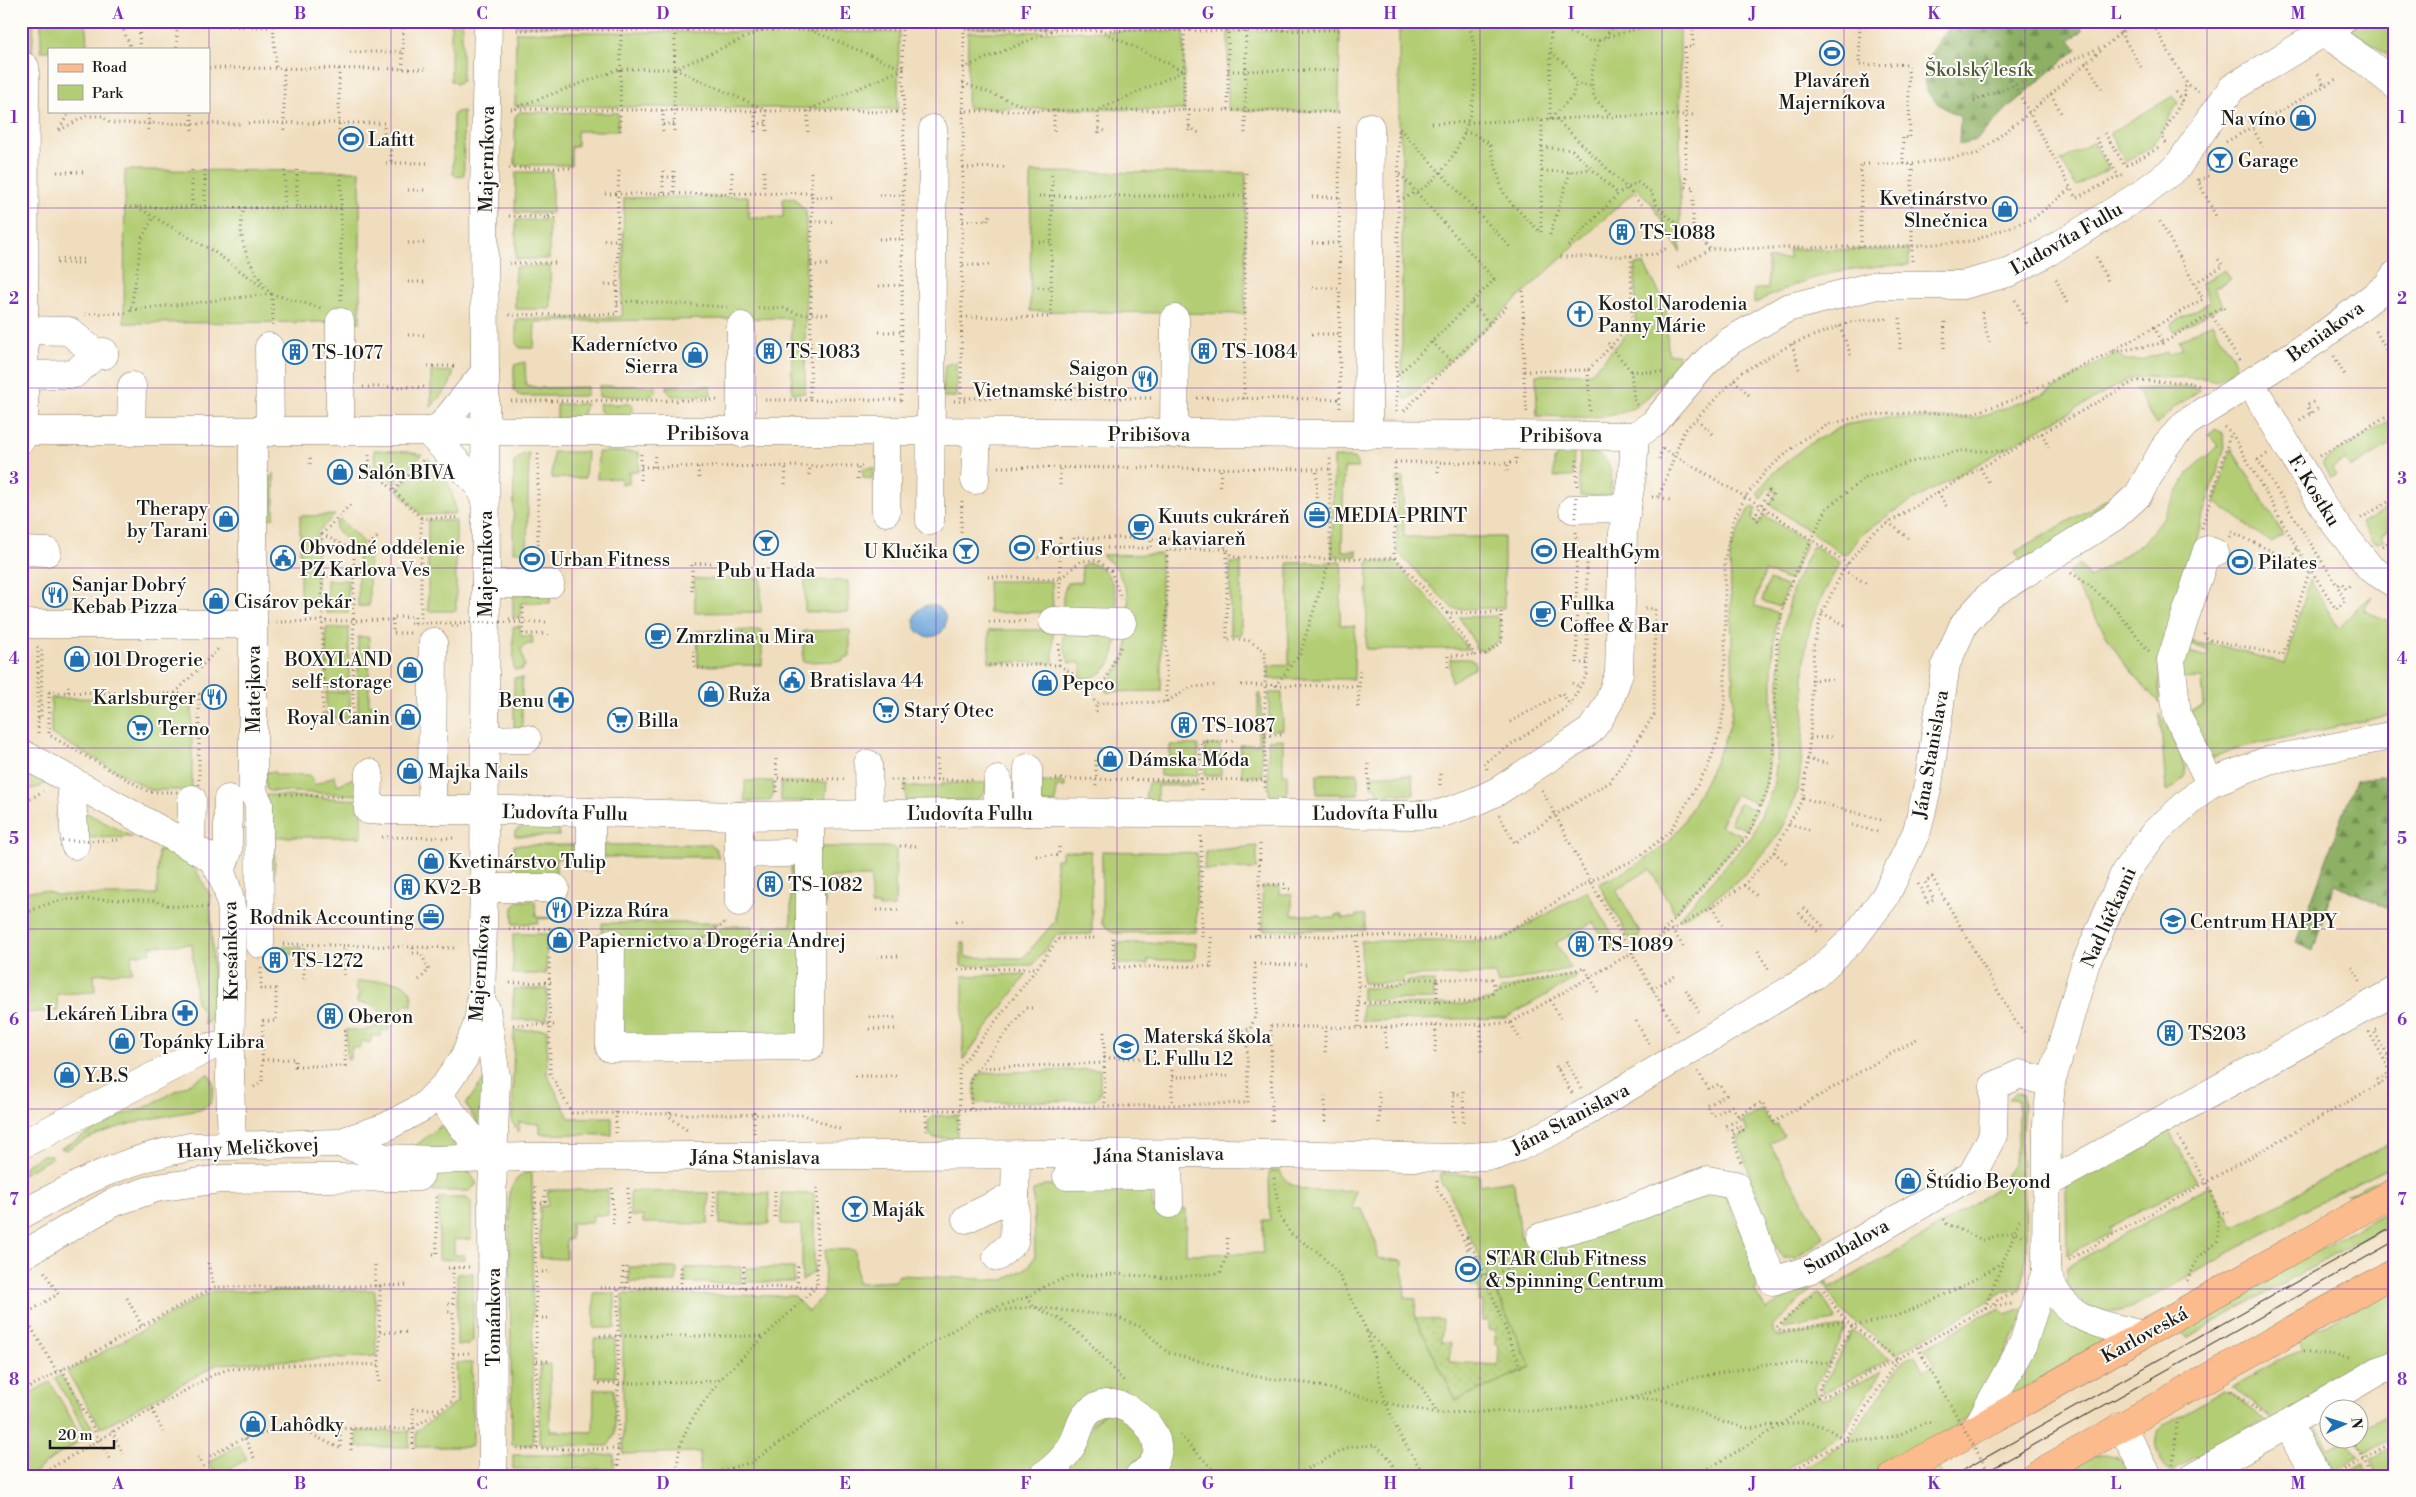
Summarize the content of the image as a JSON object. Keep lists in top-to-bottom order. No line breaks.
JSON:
{"streets":{"main road":["Karloveská"],"street":["Majerníkova","Ľudovíta Fullu","Beniakova","Pribišova","F. Kostku","Matejkova","Jána Stanislava","Nad lúčkami","Kresánkova","Hany Meličkovej","Sumbalova","Tománkova"]},"crossings":[["Majerníkova","Ľudovíta Fullu"],["Majerníkova","Pribišova"],["Majerníkova","Hany Meličkovej"],["Majerníkova","Tománkova"],["Ľudovíta Fullu","Pribišova"],["Beniakova","F. Kostku"],["Beniakova","Jána Stanislava"],["F. Kostku","Jána Stanislava"],["Jána Stanislava","Hany Meličkovej"],["Jána Stanislava","Tománkova"],["Nad lúčkami","Sumbalova"],["Nad lúčkami","Karloveská"],["Kresánkova","Hany Meličkovej"],["Hany Meličkovej","Tománkova"]],"parks":["Školský lesík"],"places":{"sports":["Plaváreň Majerníkova","Lafitt","Fortius","HealthGym","Urban Fitness","Pilates","STAR Club Fitness & Spinning Centrum"],"shop":["Na víno","Kvetinárstvo Slnečnica","Kaderníctvo Sierra","Salón BIVA","Therapy by Tarani","Cisárov pekár","101 Drogerie","BOXYLAND self-storage","Pepco","Ruža","Royal Canin","Dámska Móda","Majka Nails","Kvetinárstvo Tulip","Papiernictvo a Drogéria Andrej","Topánky Libra","Y.B.S","Štúdio Beyond","Lahôdky"],"bar":["Garage","Pub u Hada","U Klučika","Maják"],"building":["TS-1088","TS-1083","TS-1084","TS-1077","TS-1087","TS-1082","KV2-B","TS-1089","TS-1272","Oberon","TS203"],"church":["Kostol Narodenia Panny Márie"],"restaurant":["Saigon Vietnamské bistro","Sanjar Dobrý Kebab Pizza","Karlsburger","Pizza Rúra"],"office":["MEDIA-PRINT","Rodnik Accounting"],"cafe":["Kuuts cukráreň a kaviareň","Fullka Coffee & Bar","Zmrzlina u Mira"],"public building":["Obvodné oddelenie PZ Karlova Ves","Bratislava 44"],"pharmacy":["Benu","Lekáreň Libra"],"supermarket":["Starý Otec","Billa","Terno"],"school or university":["Centrum HAPPY","Materská škola Ľ. Fullu 12"]},"legend":["Road","Park"],"scale_bar":"20 m","north":"right","grid":{"columns":["A","B","C","D","E","F","G","H","I","J","K","L","M"],"rows":["1","2","3","4","5","6","7","8"]}}
